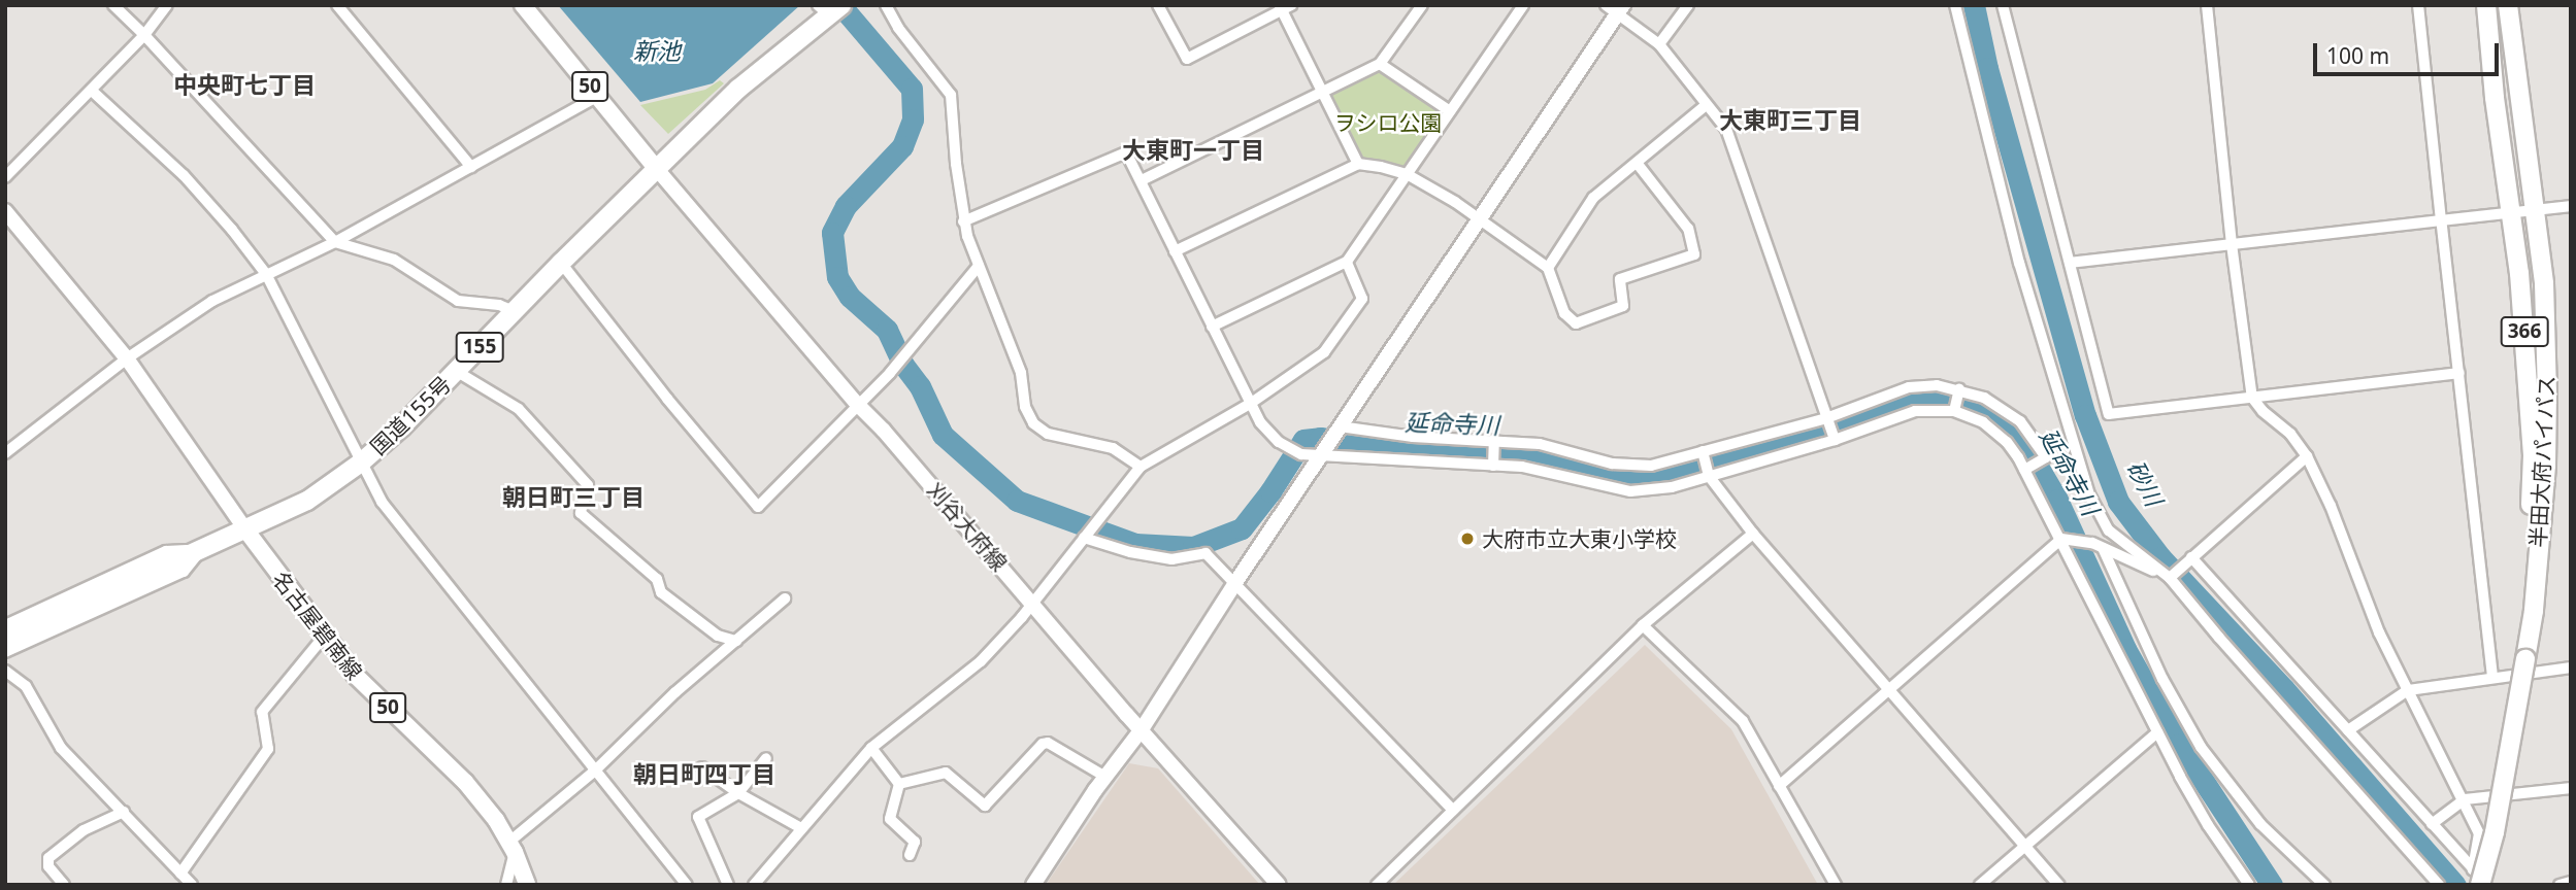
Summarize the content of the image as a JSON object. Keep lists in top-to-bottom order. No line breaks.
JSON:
{"streets":{"highway":["366","155","国道155号","半田大府パイパス"],"main road":["50","名古屋碧南線"],"street":["刈谷大府線"]},"crossings":[["50","国道155号"],["50","刈谷大府線"],["国道155号","刈谷大府線"],["国道155号","名古屋碧南線"]],"districts":["中央町七丁目","大東町三丁目","大東町一丁目","朝日町三丁目","朝日町四丁目"],"water":["新池","延命寺川","砂川"],"parks":["ヲシロ公園"],"places":["大府市立大東小学校"],"scale_bar":"100 m"}
